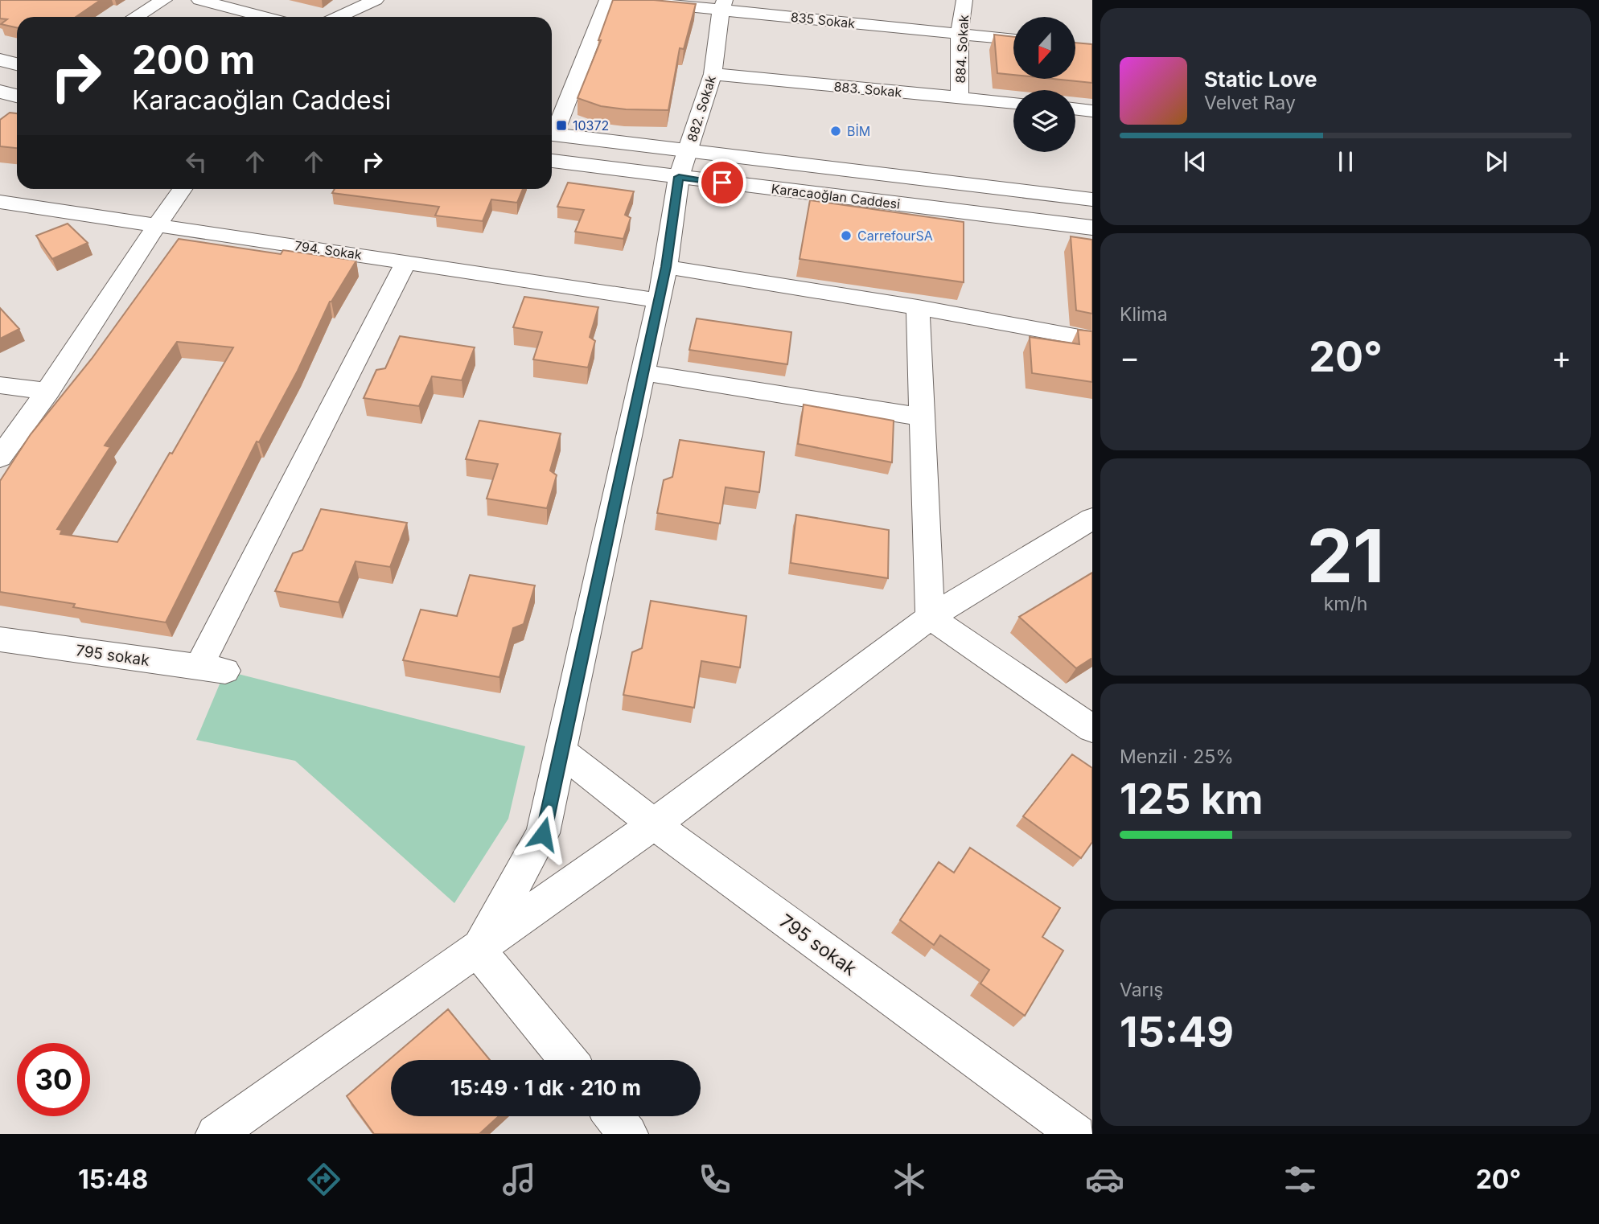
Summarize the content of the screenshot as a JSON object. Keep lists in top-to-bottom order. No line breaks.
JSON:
{"streets":{"main road":["Karacaoğlan Caddesi"],"street":["835 Sokak","884. Sokak","883. Sokak","882. Sokak","794. Sokak","795 sokak"]},"crossings":[["835 Sokak","884. Sokak"],["835 Sokak","882. Sokak"],["884. Sokak","883. Sokak"],["883. Sokak","882. Sokak"],["882. Sokak","Karacaoğlan Caddesi"],["882. Sokak","794. Sokak"],["882. Sokak","795 sokak"],["794. Sokak","795 sokak"]],"places":{"transit":["10372"],"other":["BİM","CarrefourSA"]},"north":"bottom","page":{"turn":["200 m","Karacaoğlan Caddesi"],"song":["Static Love","Velvet Ray"],"tile":["Klima",["21","km/h"],["Menzil · 25%","125 km"],["Varış","15:49"]],"heat":["−","20°","+"],"limit":"30","trip":"15:49 · 1 dk · 210 m","tabs":["15:48","20°"]}}
